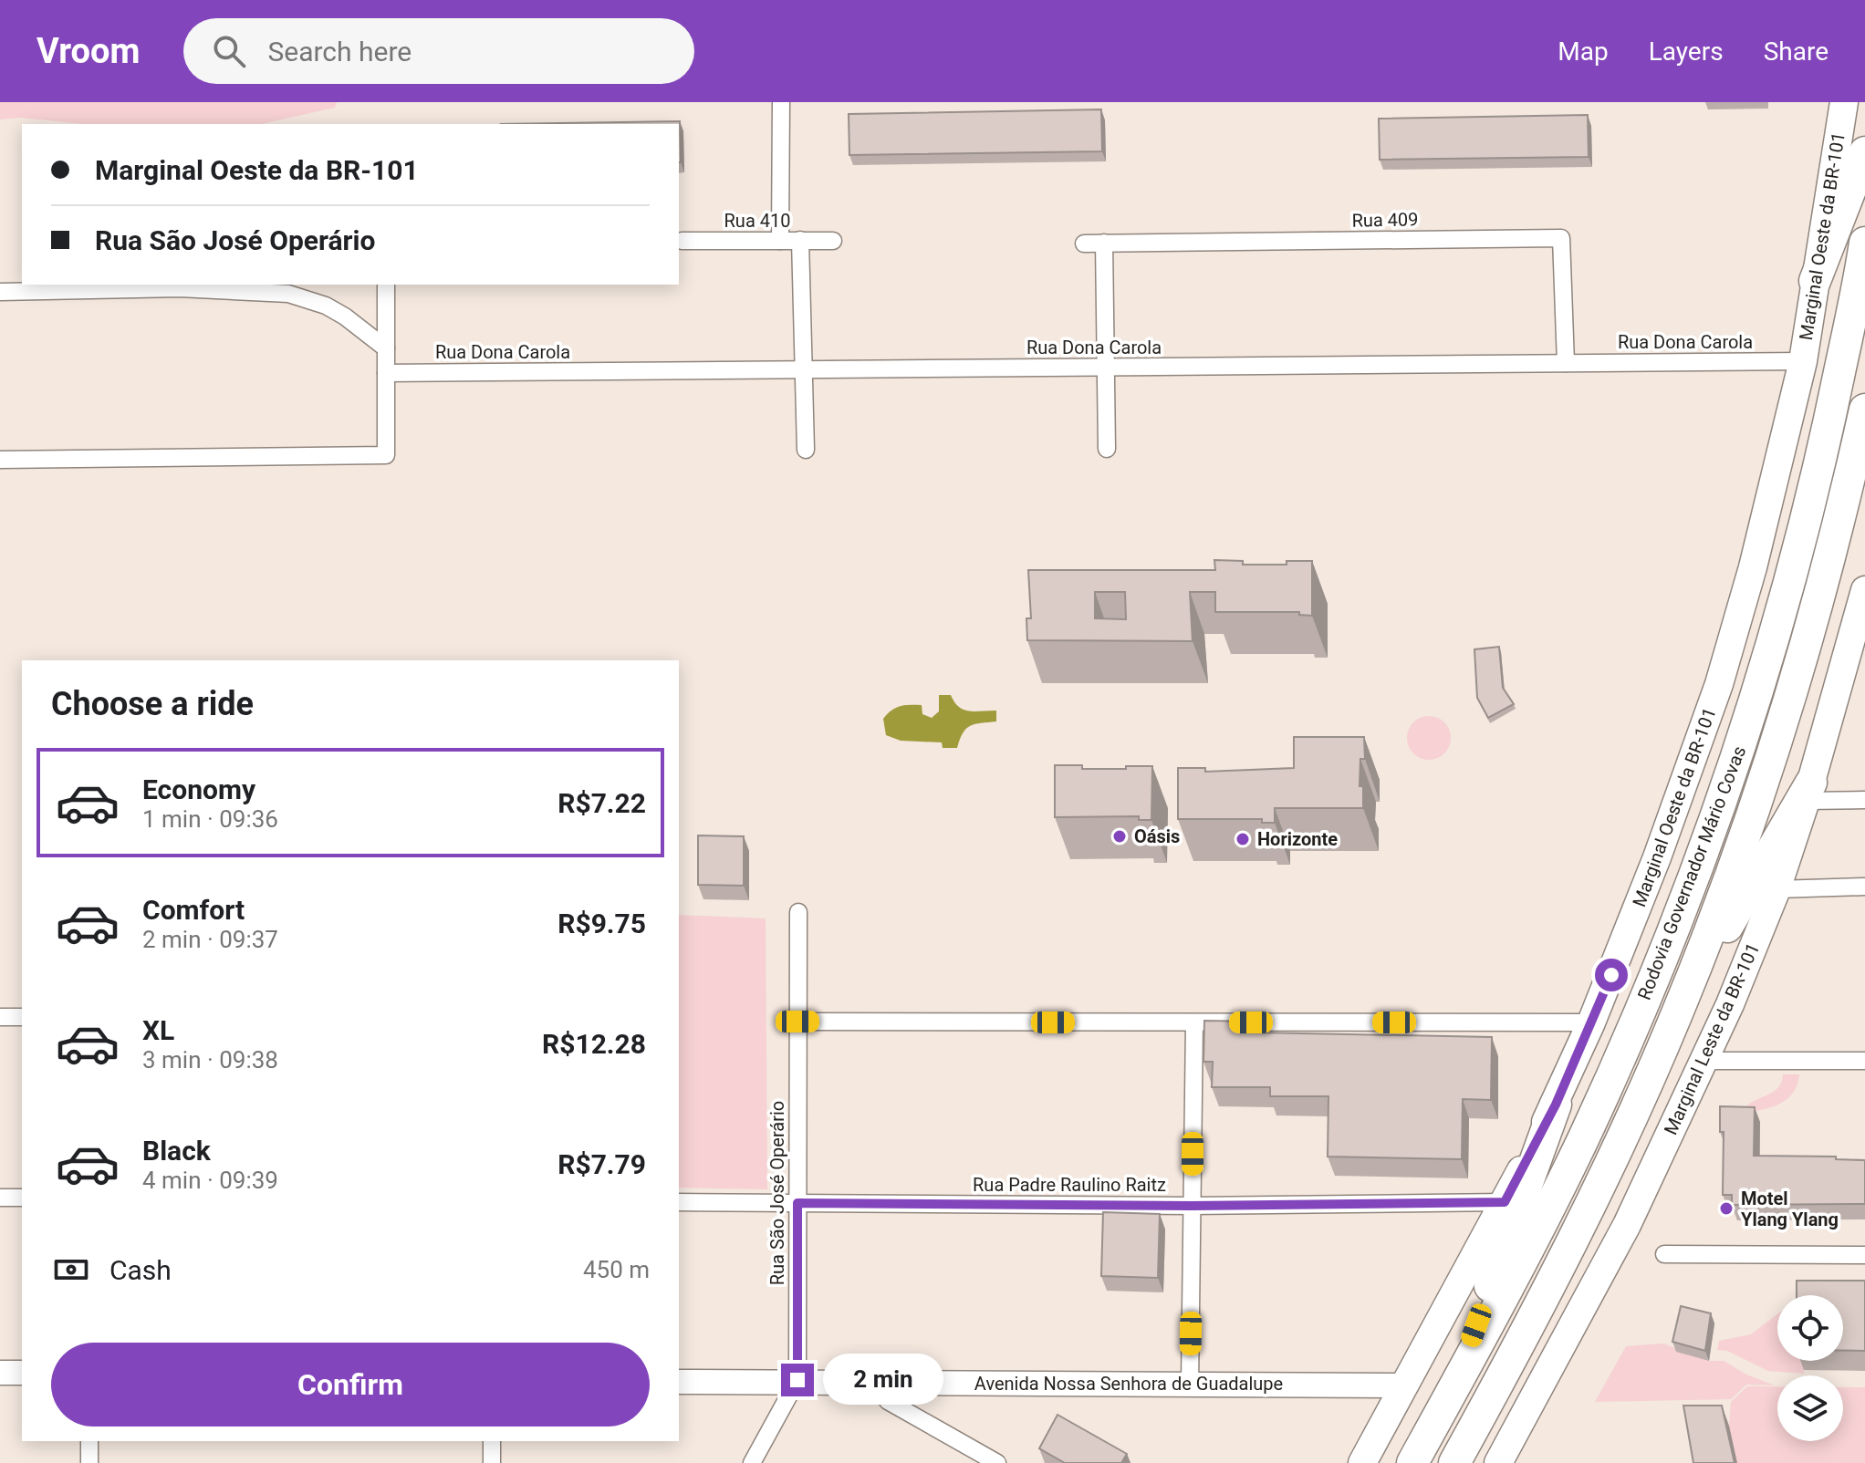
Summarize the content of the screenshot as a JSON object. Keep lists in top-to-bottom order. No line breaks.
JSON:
{"streets":{"highway":["Rodovia Governador Mário Covas"],"main road":["Marginal Oeste da BR-101","Marginal Leste da BR-101"],"street":["Rua 409","Rua 410","Rua Dona Carola","Rua Padre Raulino Raitz","Rua São José Operário","Avenida Nossa Senhora de Guadalupe"]},"crossings":[["Rua 409","Rua Dona Carola"],["Marginal Oeste da BR-101","Rua Dona Carola"],["Marginal Oeste da BR-101","Rua Padre Raulino Raitz"],["Marginal Oeste da BR-101","Avenida Nossa Senhora de Guadalupe"],["Rua Padre Raulino Raitz","Rua São José Operário"],["Rua São José Operário","Avenida Nossa Senhora de Guadalupe"]],"places":["Oásis","Horizonte","Motel Ylang Ylang"],"page":{"header":"Vroom","search":"Search here","nav":["Map","Layers","Share"],"banner":["Marginal Oeste da BR-101","Rua São José Operário"],"heading":"Choose a ride","list":[{"name":"Economy","note":"1 min · 09:36","value":"R$7.22"},{"name":"Comfort","note":"2 min · 09:37","value":"R$9.75"},{"name":"XL","note":"3 min · 09:38","value":"R$12.28"},{"name":"Black","note":"4 min · 09:39","value":"R$7.79"}],"pay":["Cash","450 m"],"buttons":"Confirm","bubble":"2 min"}}
